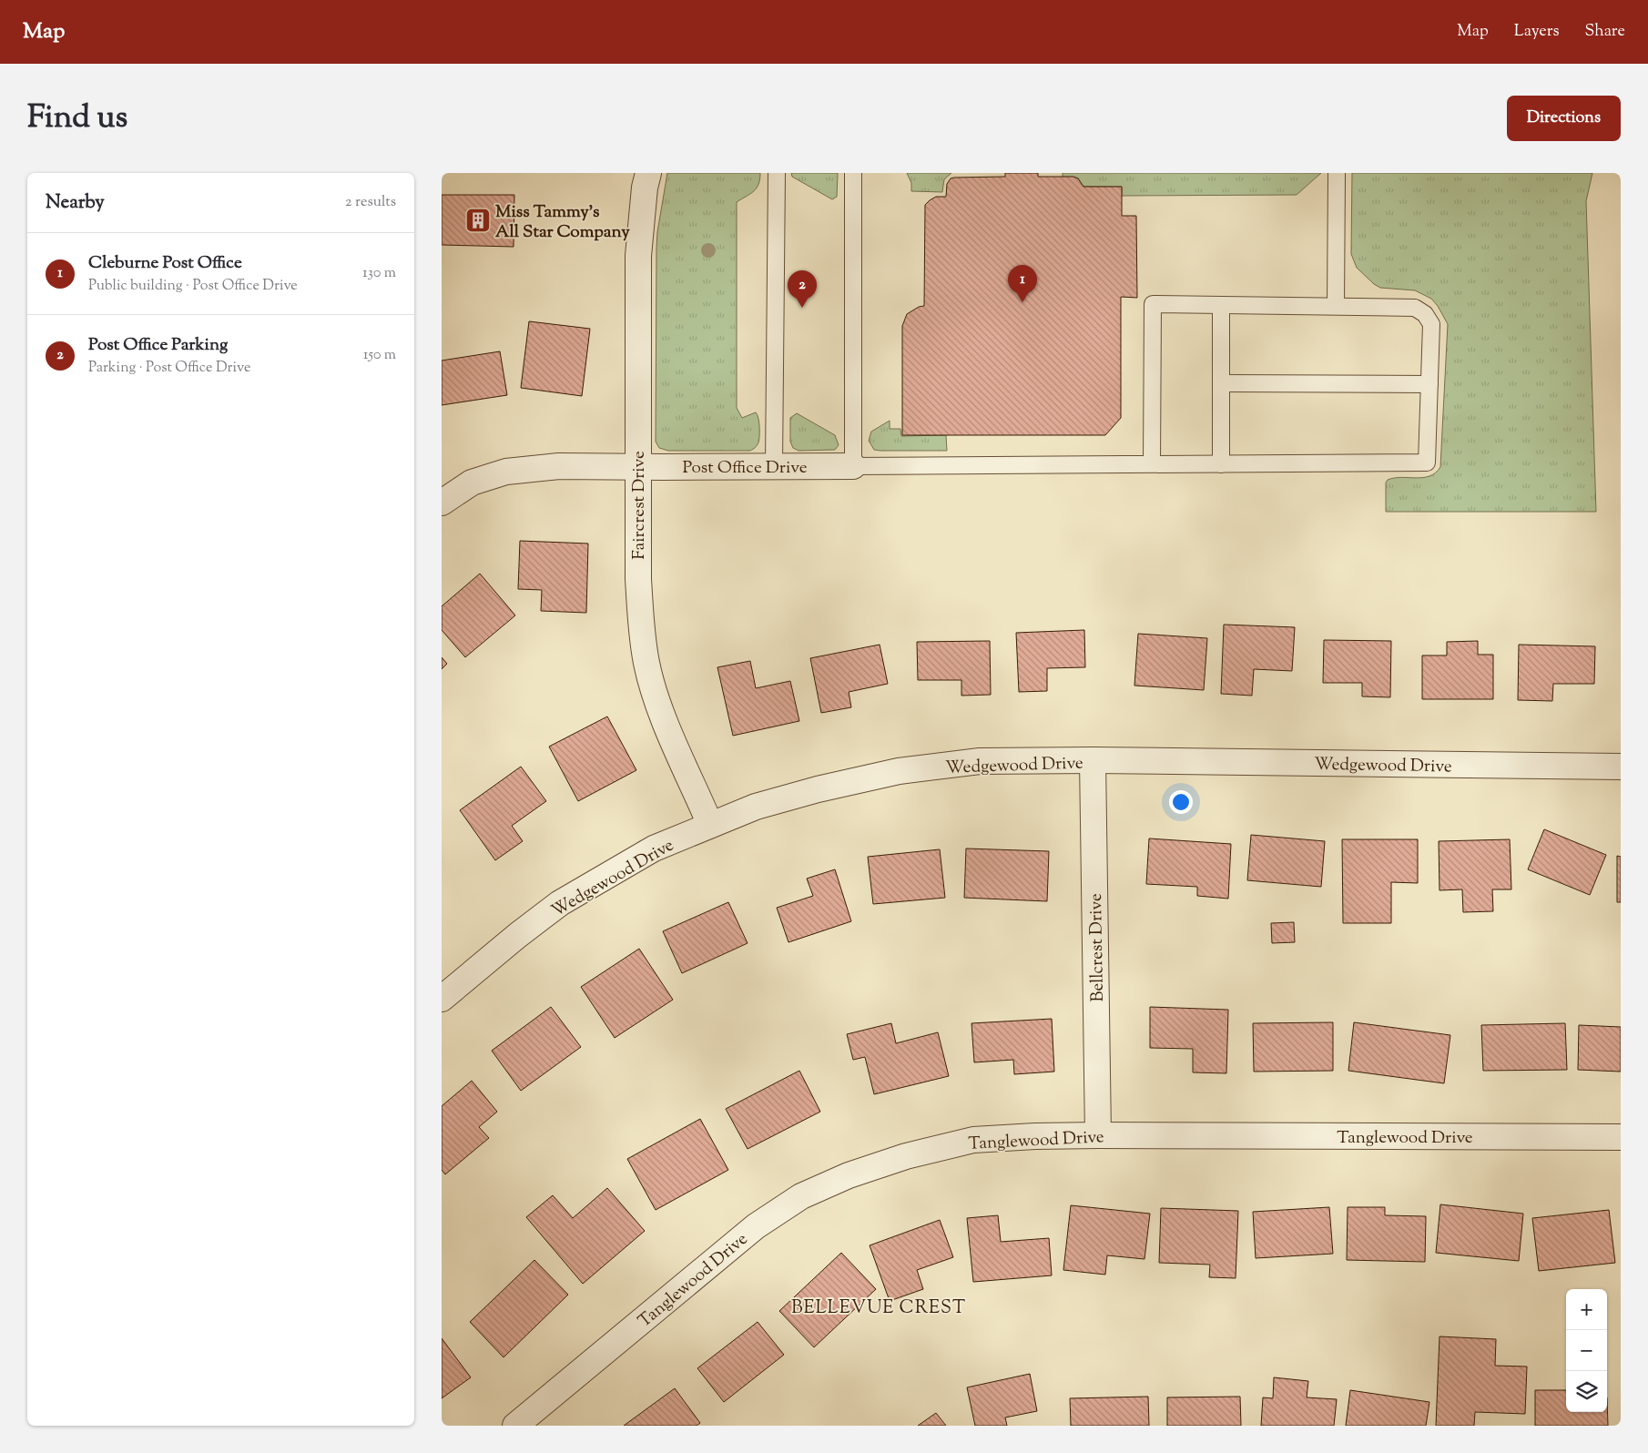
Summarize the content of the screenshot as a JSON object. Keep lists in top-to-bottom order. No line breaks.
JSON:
{"streets":{"street":["Post Office Drive","Faircrest Drive","Wedgewood Drive","Bellcrest Drive","Tanglewood Drive"]},"crossings":[["Post Office Drive","Faircrest Drive"],["Faircrest Drive","Wedgewood Drive"],["Wedgewood Drive","Bellcrest Drive"],["Bellcrest Drive","Tanglewood Drive"]],"districts":["BELLEVUE CREST"],"places":{"building":["Miss Tammy's All Star Company"]},"page":{"header":"Map","nav":["Map","Layers","Share"],"title":"Find us","buttons":"Directions","heading":["Nearby","2 results"],"list":[{"mark":"1","name":"Cleburne Post Office","note":"Public building · Post Office Drive","value":"130 m"},{"mark":"2","name":"Post Office Parking","note":"Parking · Post Office Drive","value":"150 m"}],"pins":["1","2"],"map_buttons":["+","−"]}}
